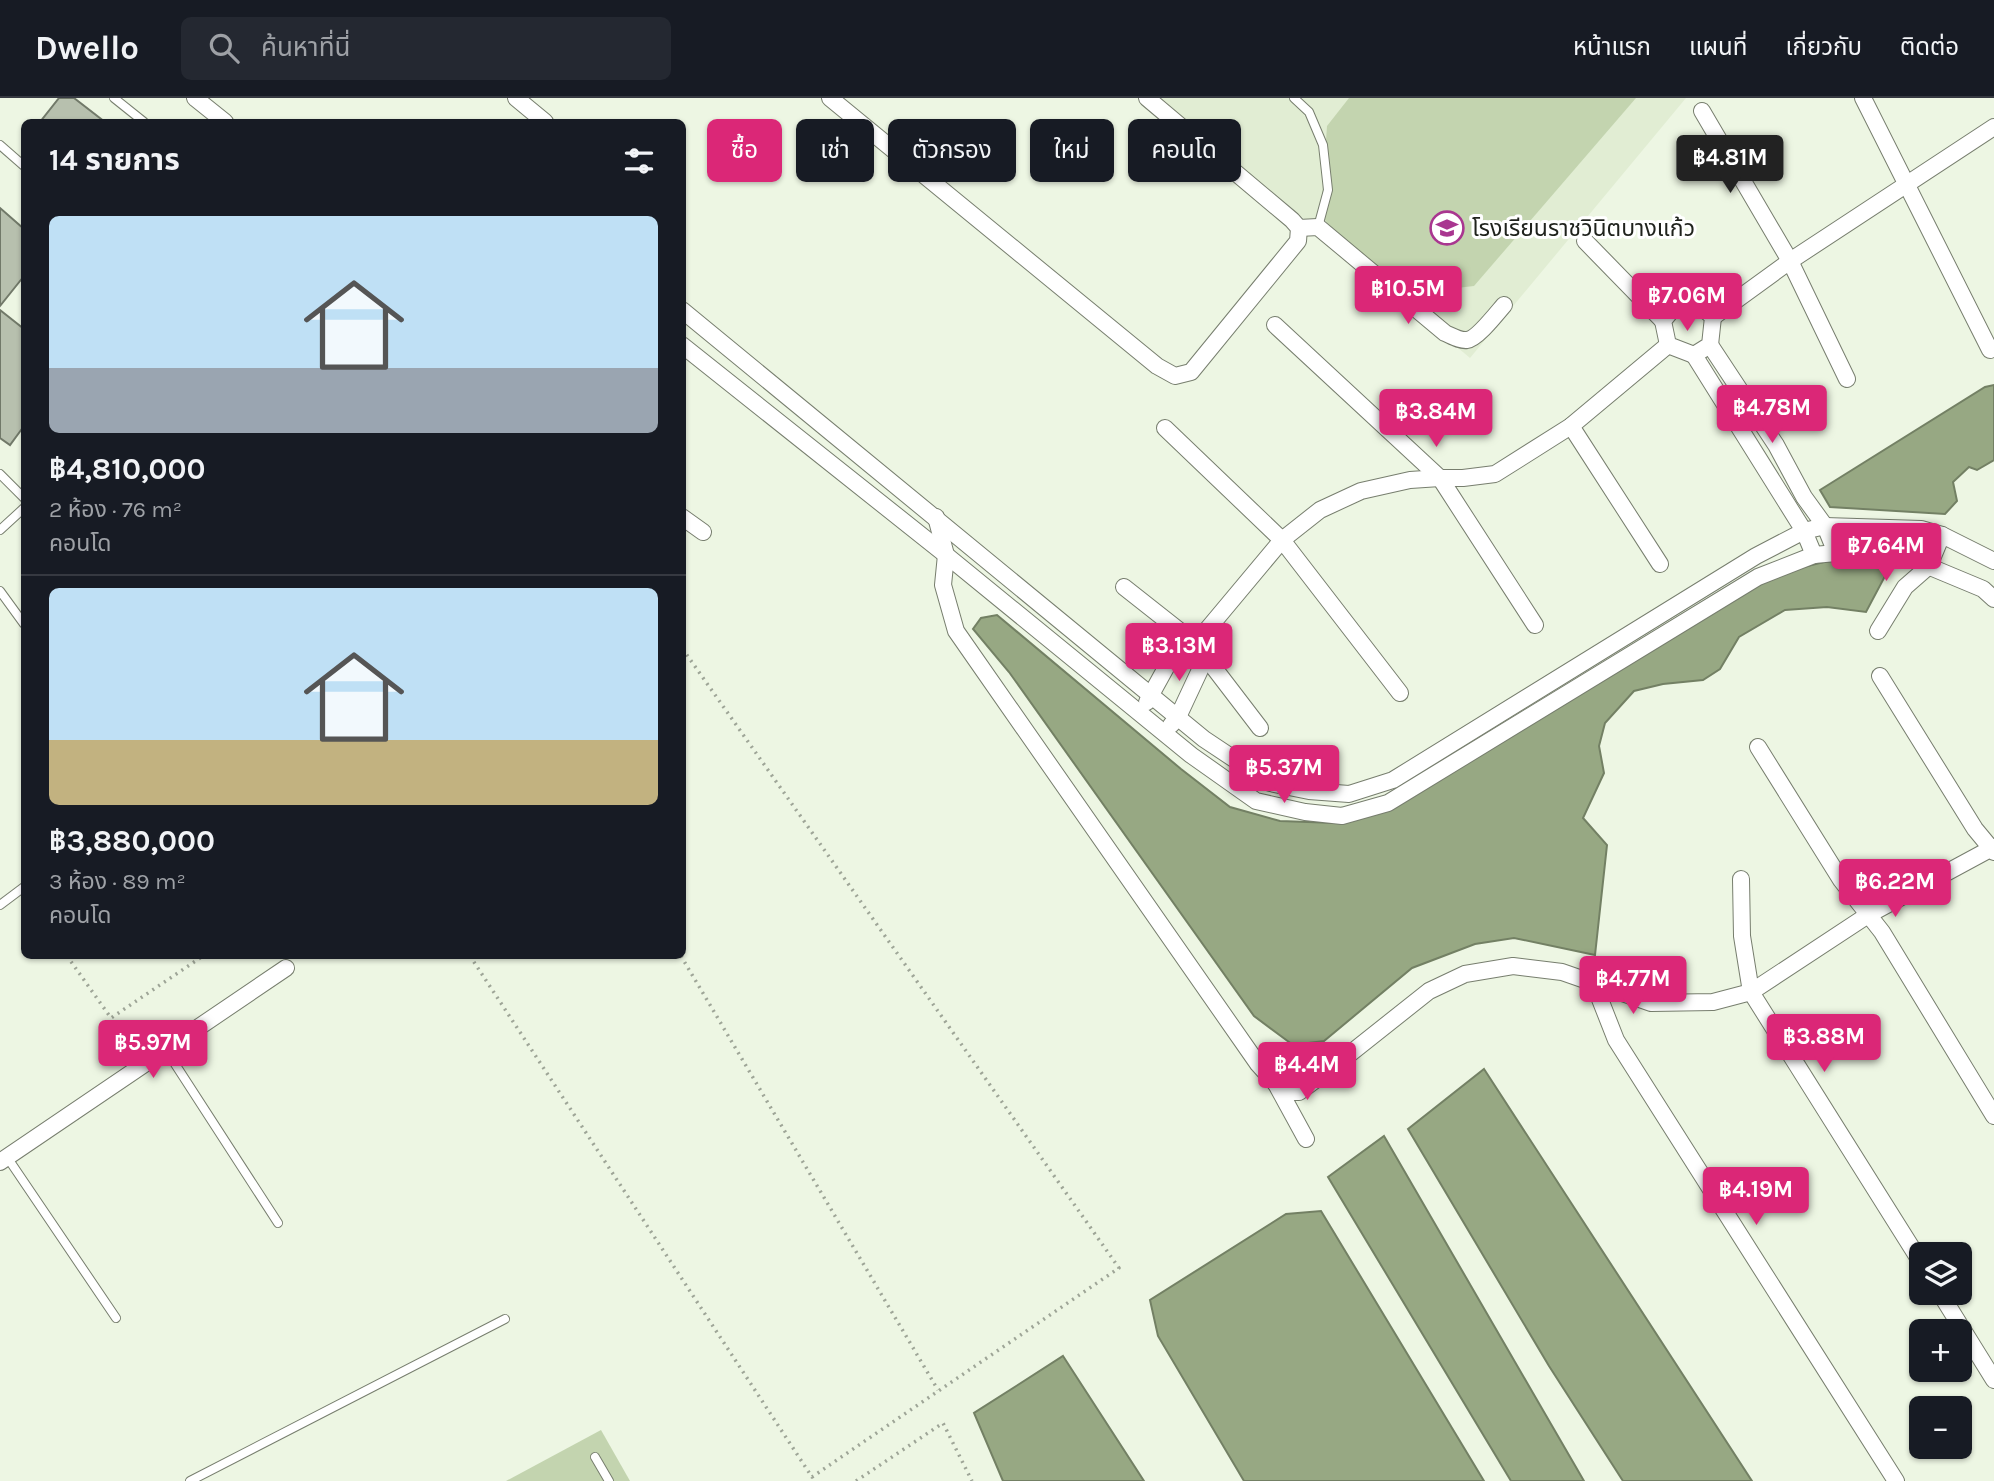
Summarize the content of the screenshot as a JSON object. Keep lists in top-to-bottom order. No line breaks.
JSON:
{"places":{"school or university":["โรงเรียนราชวินิตบางแก้ว"]},"page":{"header":"Dwello","search":"ค้นหาที่นี่","nav":["หน้าแรก","แผนที่","เกี่ยวกับ","ติดต่อ"],"chip":["ซื้อ","เช่า","ตัวกรอง","ใหม่","คอนโด"],"heading":"14 รายการ","price":["฿4.81M","฿10.5M","฿7.06M","฿4.78M","฿3.84M","฿7.64M","฿3.13M","฿5.37M","฿6.22M","฿4.77M","฿3.88M","฿5.97M","฿4.4M","฿4.19M"],"list":[{"name":"฿4,810,000","note":"2 ห้อง · 76 m² · คอนโด"},{"name":"฿3,880,000","note":"3 ห้อง · 89 m² · คอนโด"}],"map_buttons":["+","−"]}}
